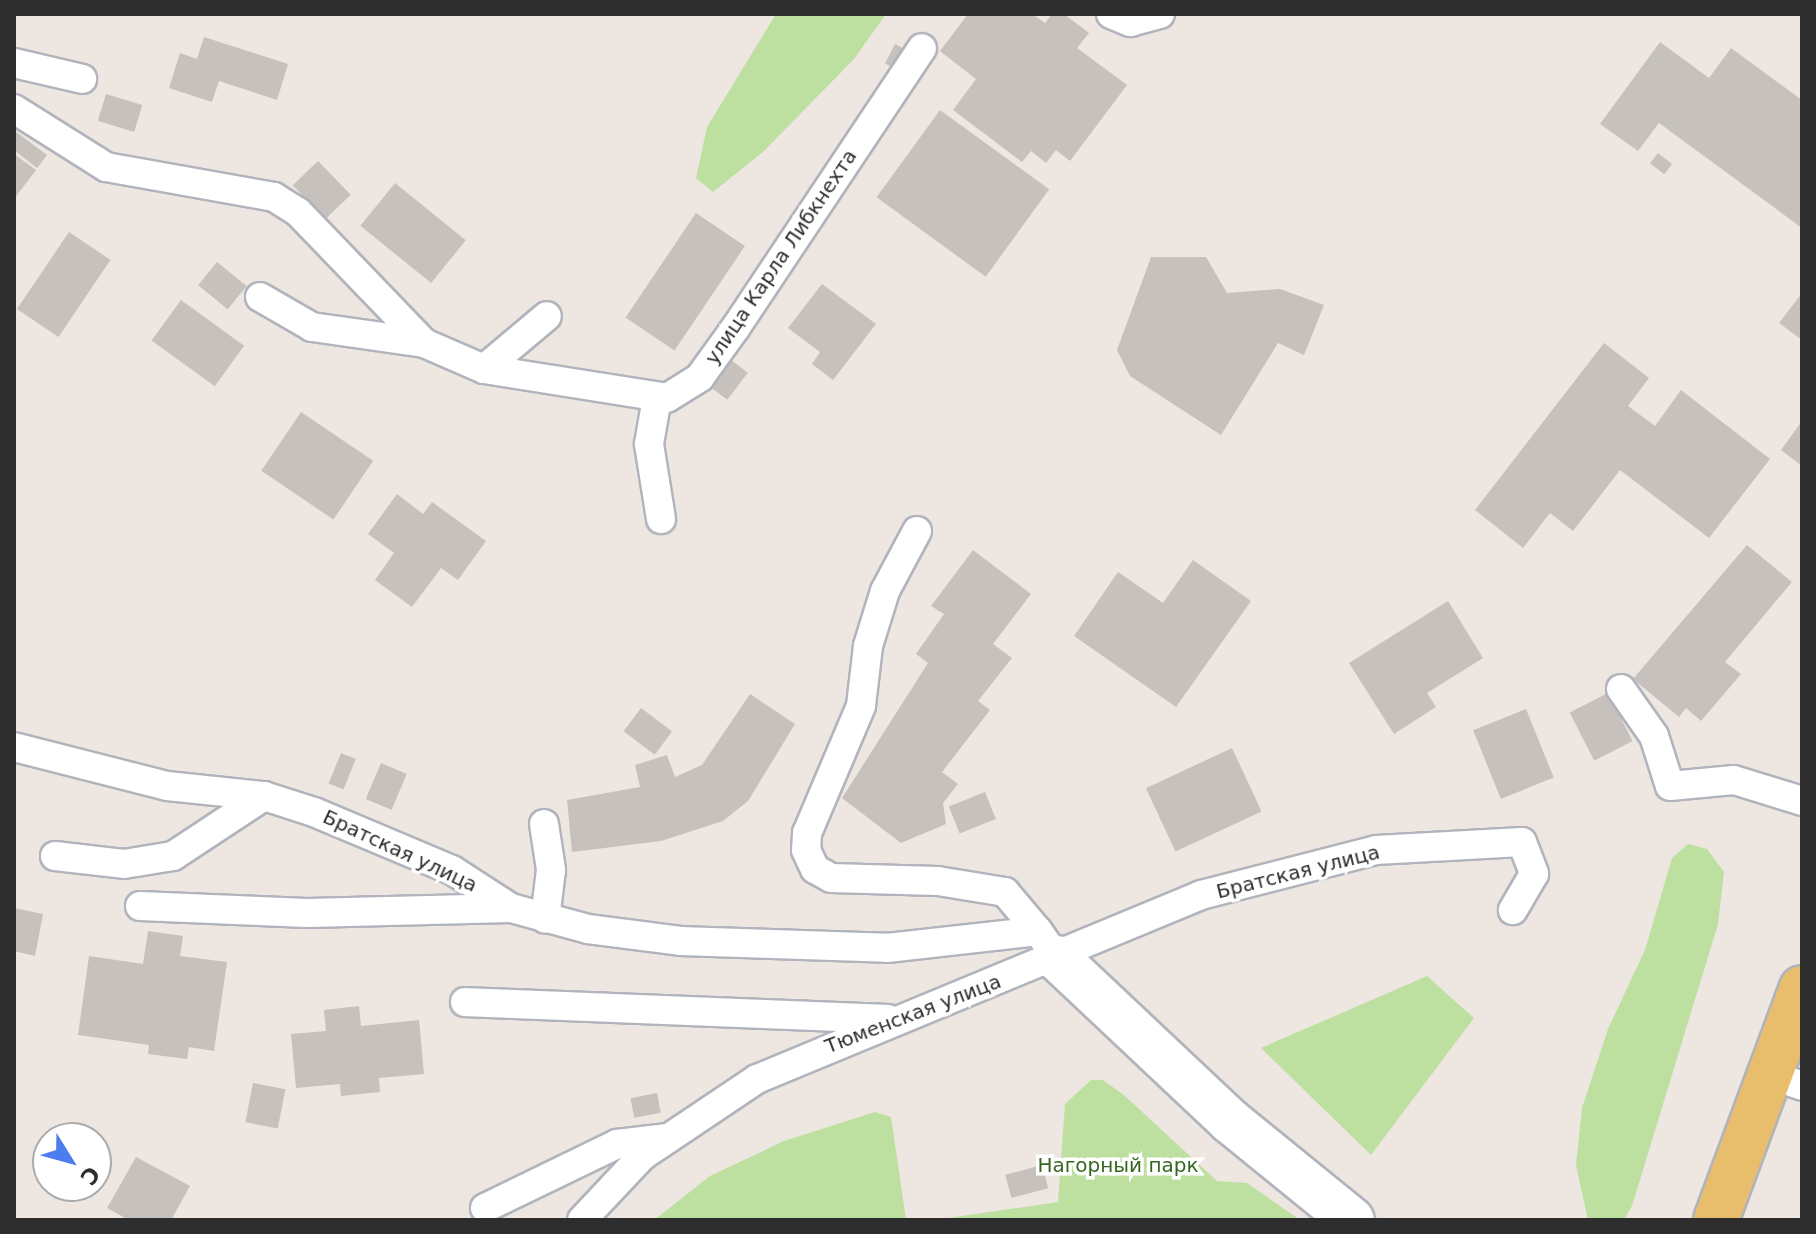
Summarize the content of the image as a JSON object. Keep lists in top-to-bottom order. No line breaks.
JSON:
{"streets":{"lane":["улица Карла Либкнехта","Братская улица","Тюменская улица"]},"crossings":[["Братская улица","Тюменская улица"]],"parks":["Нагорный парк"],"north":"bottom right"}
